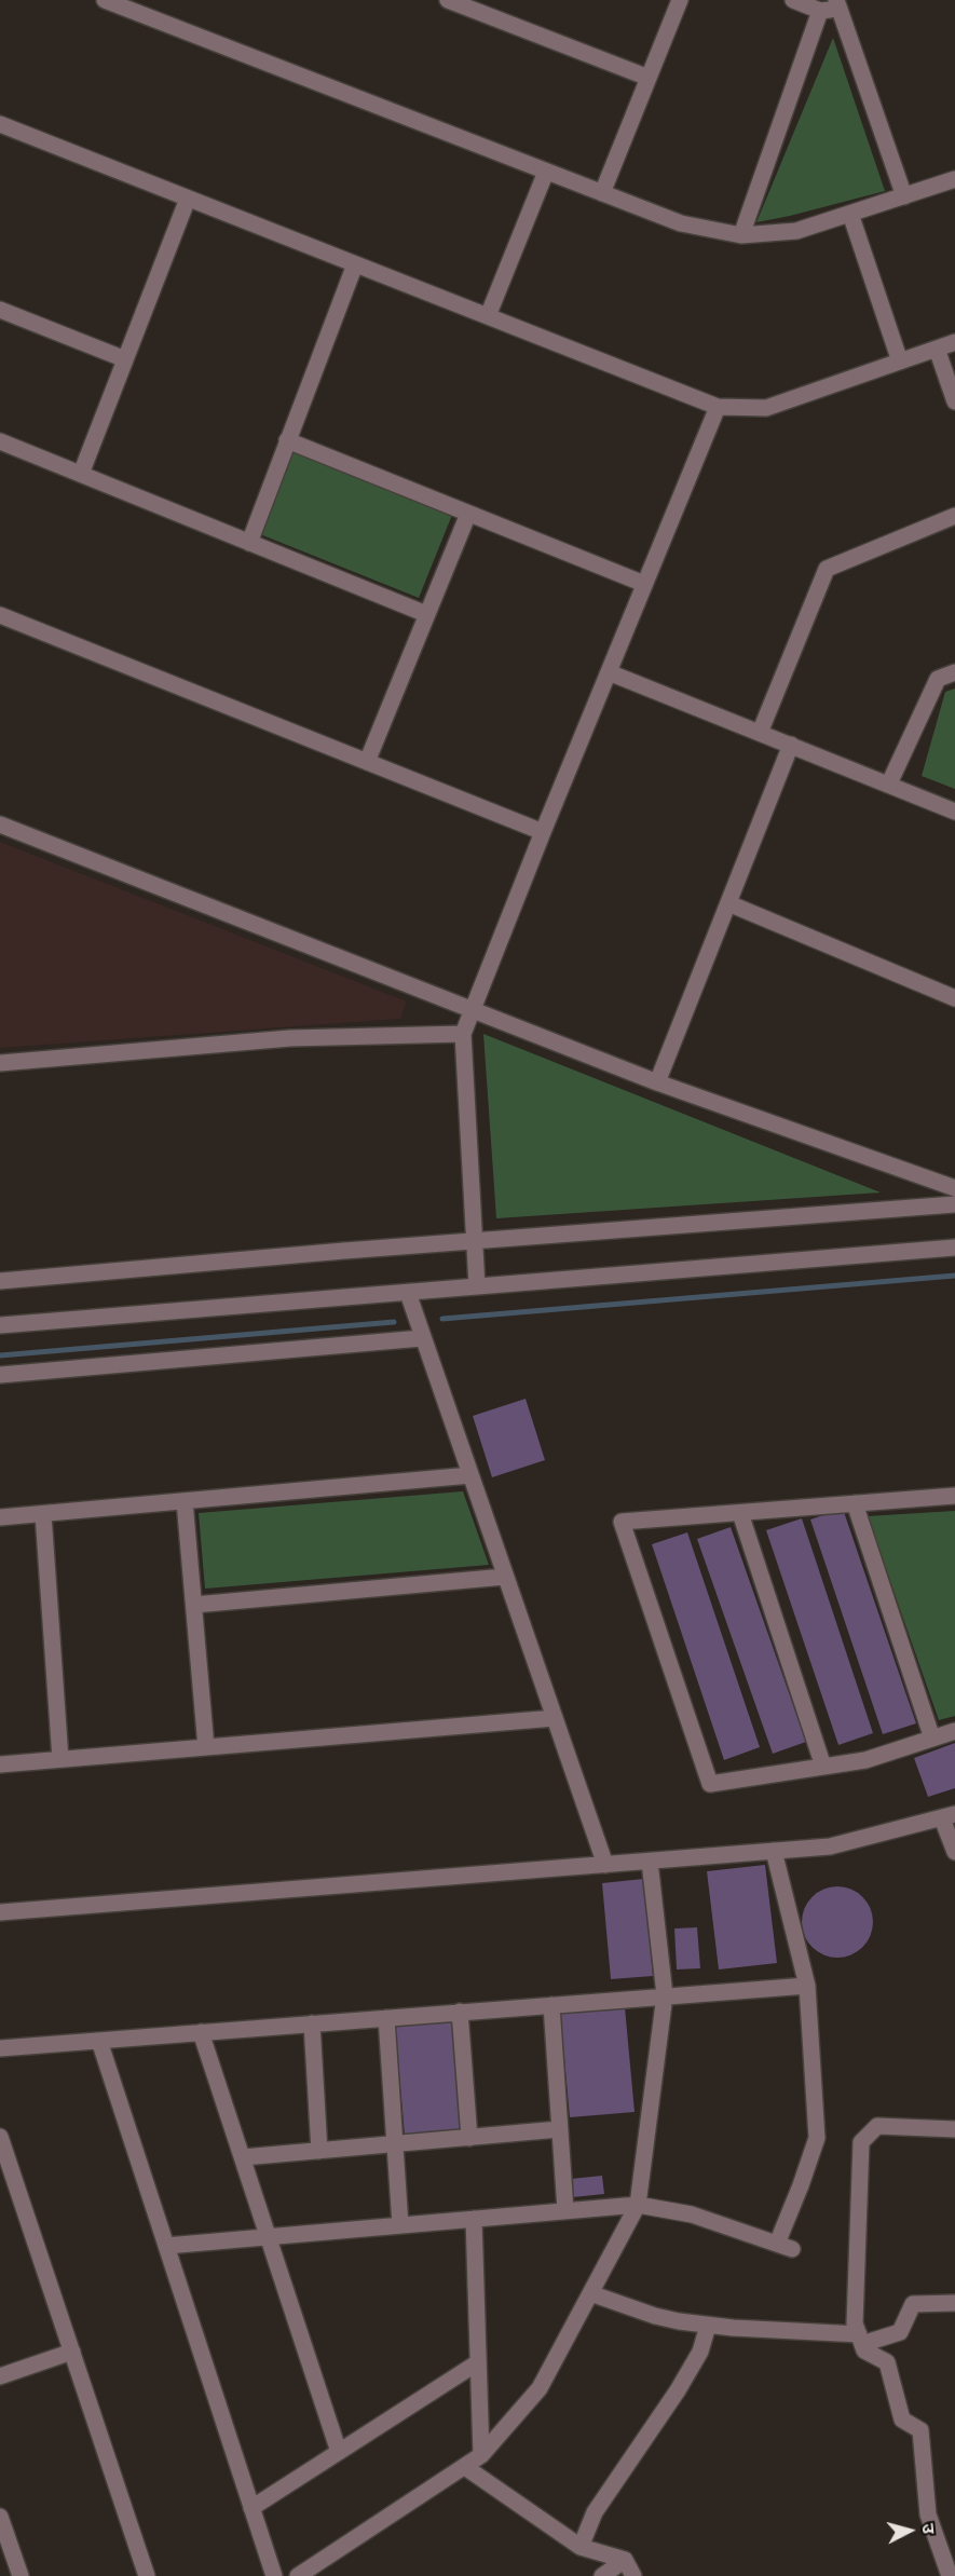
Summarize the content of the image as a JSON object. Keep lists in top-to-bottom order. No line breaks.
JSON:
{"north":"right"}
